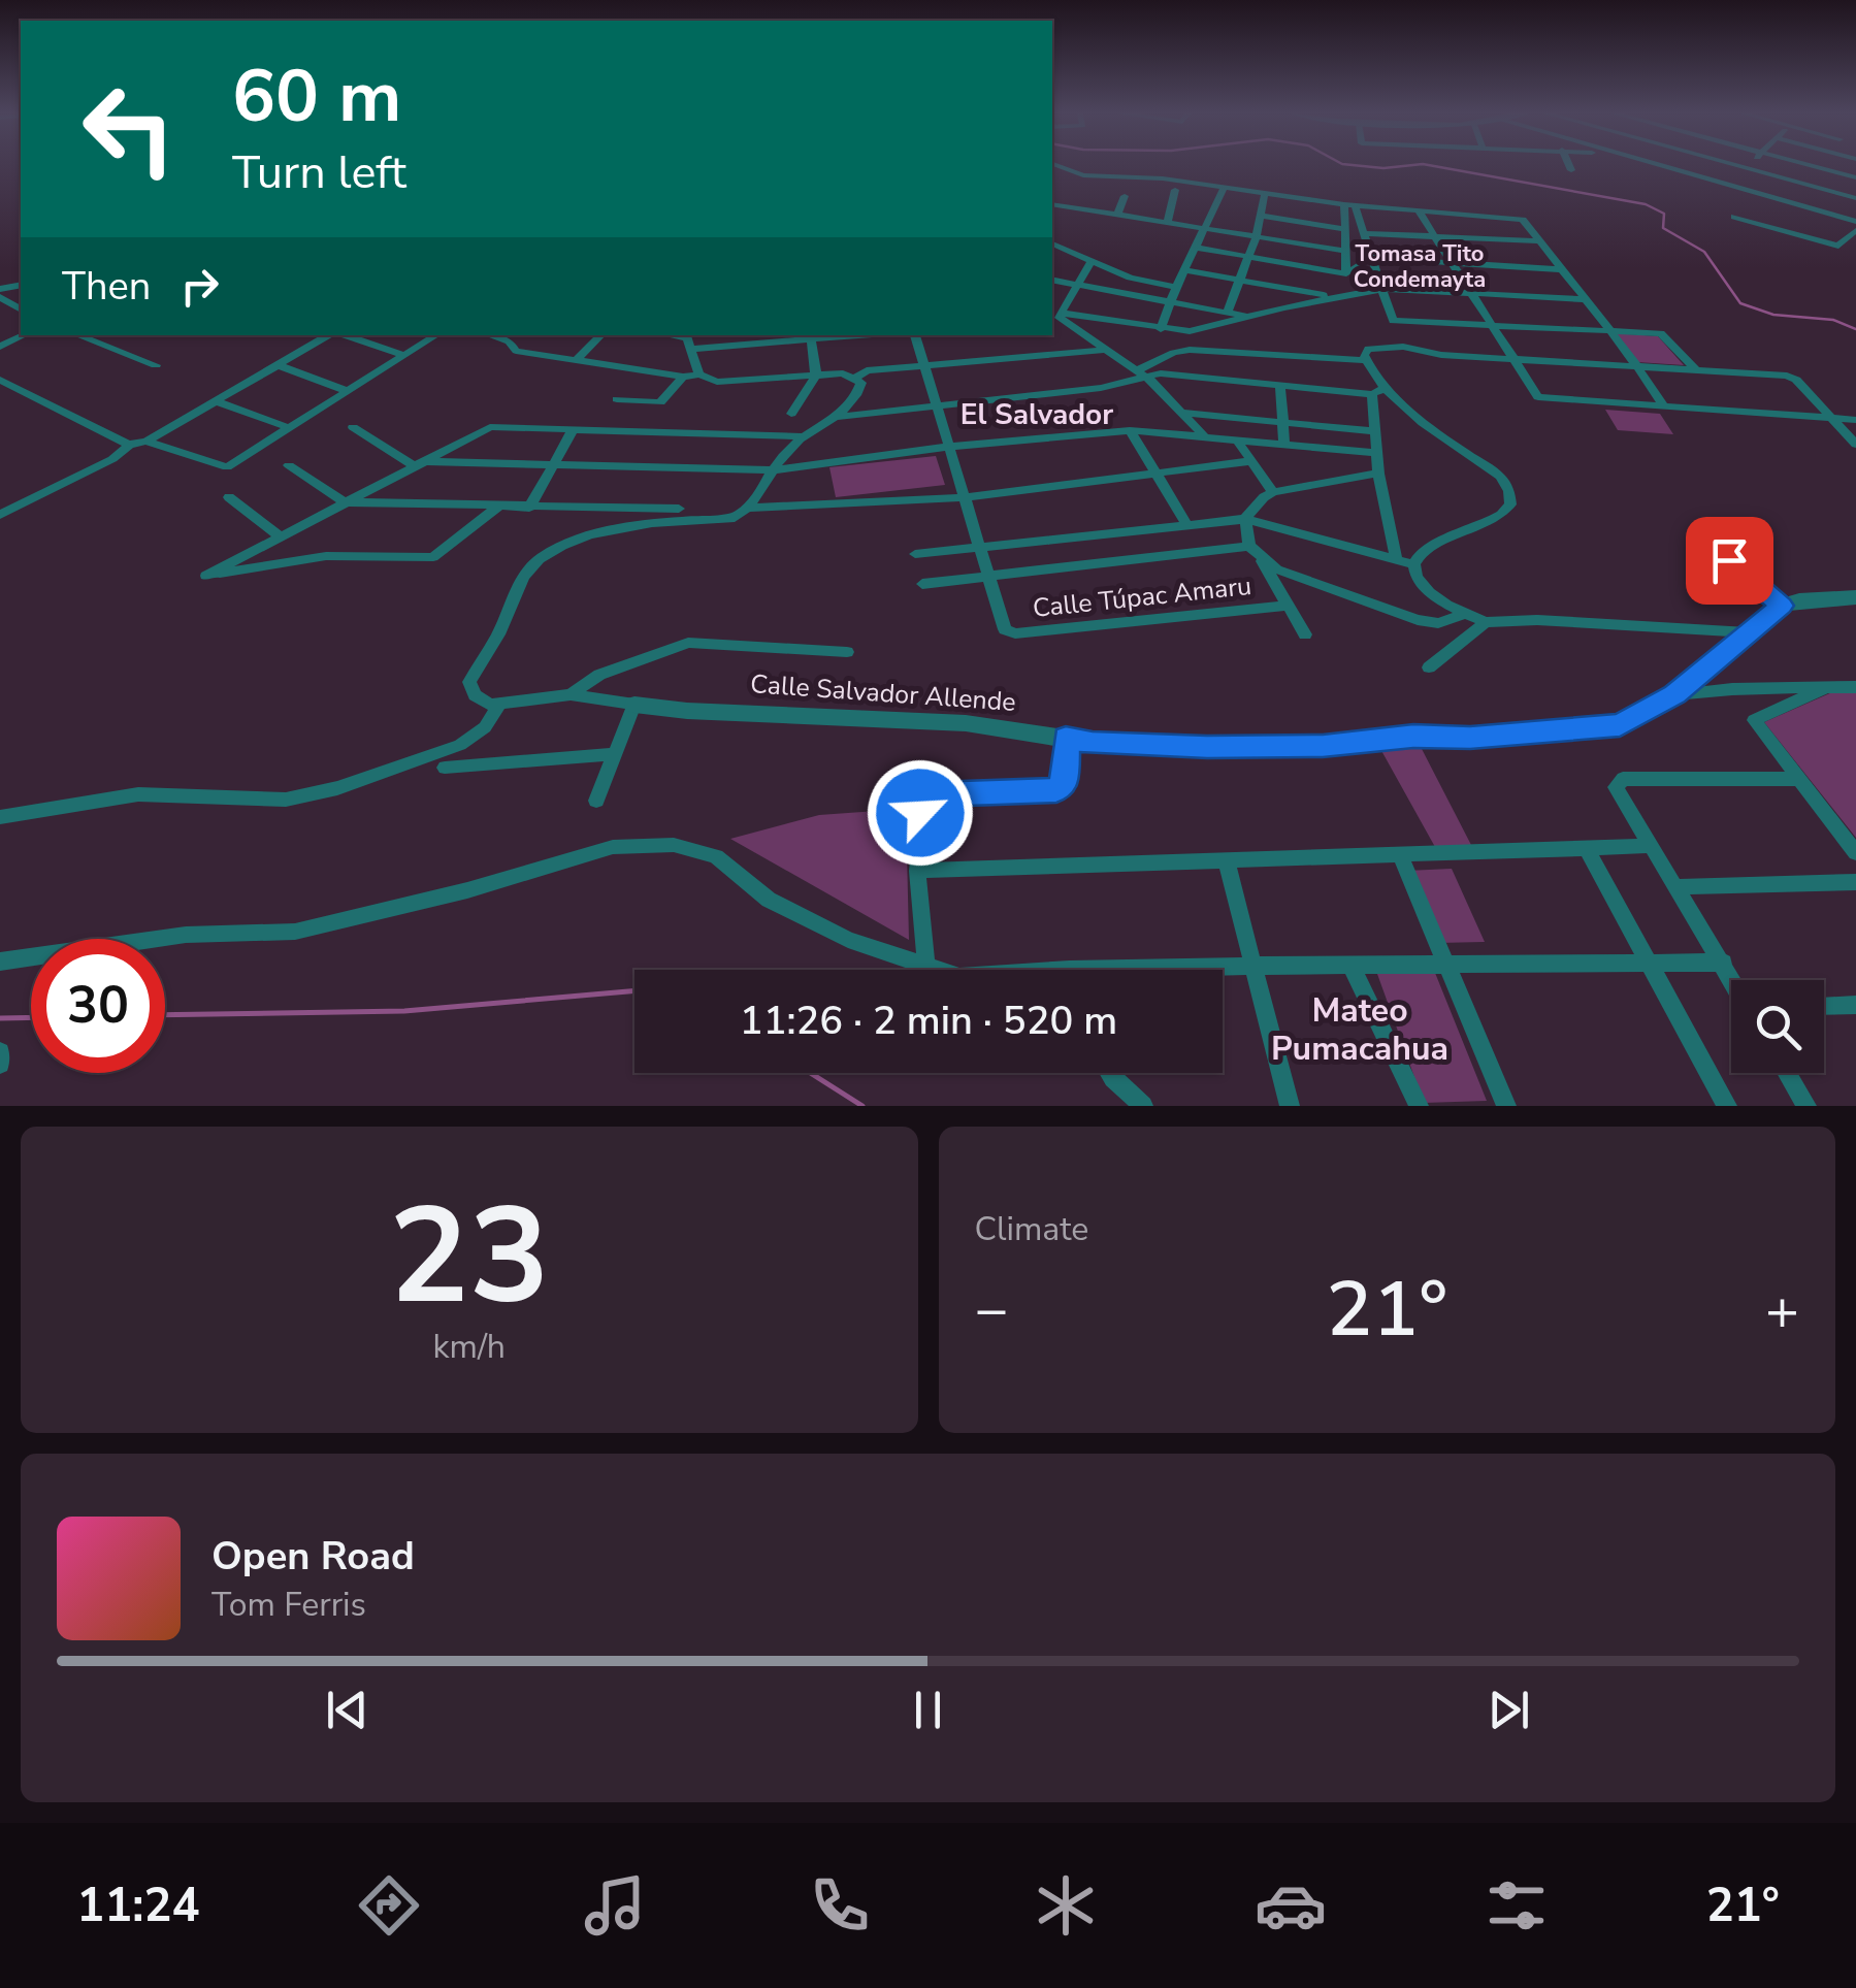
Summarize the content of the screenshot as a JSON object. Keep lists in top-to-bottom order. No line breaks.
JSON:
{"streets":{"street":["Calle Túpac Amaru","Calle Salvador Allende"]},"districts":["Tomasa Tito Condemayta","El Salvador","Mateo Pumacahua"],"page":{"turn":["60 m","Turn left"],"then":"Then","limit":"30","trip":"11:26 · 2 min · 520 m","tile":[["23","km/h"],"Climate"],"heat":["−","21°","+"],"song":["Open Road","Tom Ferris"],"tabs":["11:24","21°"]}}
